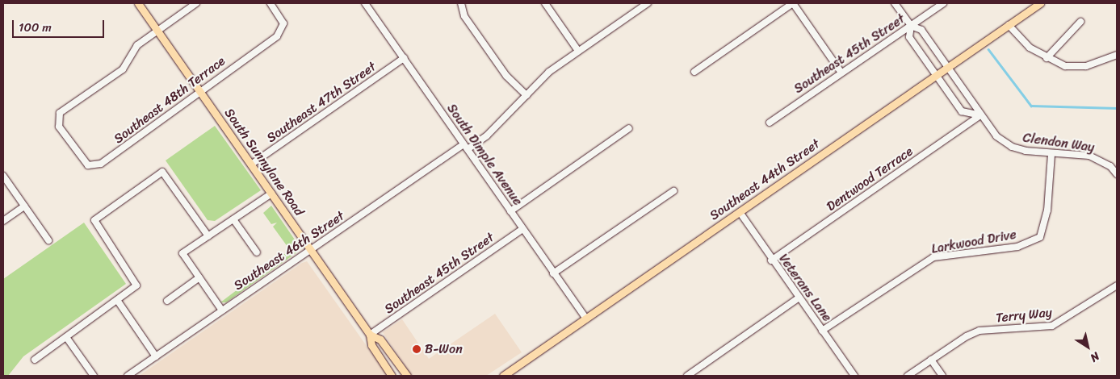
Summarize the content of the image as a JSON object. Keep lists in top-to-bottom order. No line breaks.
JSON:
{"streets":{"main road":["South Sunnylane Road","Southeast 44th Street"],"street":["Southeast 45th Street","Southeast 48th Terrace","Southeast 47th Street","Clendon Way","South Dimple Avenue","Dentwood Terrace","Larkwood Drive","Southeast 46th Street","Veterans Lane","Terry Way"]},"crossings":[["Southeast 45th Street","Clendon Way"],["Southeast 45th Street","South Dimple Avenue"],["Southeast 45th Street","South Sunnylane Road"],["Southeast 48th Terrace","South Sunnylane Road"],["Southeast 47th Street","South Dimple Avenue"],["Southeast 47th Street","South Sunnylane Road"],["Clendon Way","Dentwood Terrace"],["Clendon Way","Southeast 44th Street"],["Clendon Way","Larkwood Drive"],["South Dimple Avenue","Southeast 44th Street"],["South Dimple Avenue","Southeast 46th Street"],["South Sunnylane Road","Southeast 46th Street"],["Dentwood Terrace","Veterans Lane"],["Southeast 44th Street","Veterans Lane"],["Larkwood Drive","Veterans Lane"]],"places":["B-Won"],"scale_bar":"100 m","north":"bottom right"}
